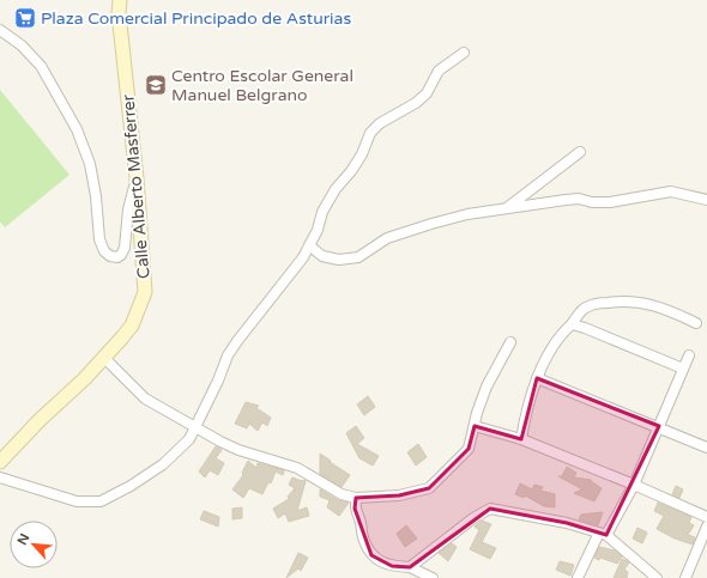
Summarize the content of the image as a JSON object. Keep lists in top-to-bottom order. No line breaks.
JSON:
{"streets":{"main road":["Calle Alberto Masferrer"]},"places":{"supermarket":["Plaza Comercial Principado de Asturias"],"school or university":["Centro Escolar General Manuel Belgrano"]},"north":"top left"}
